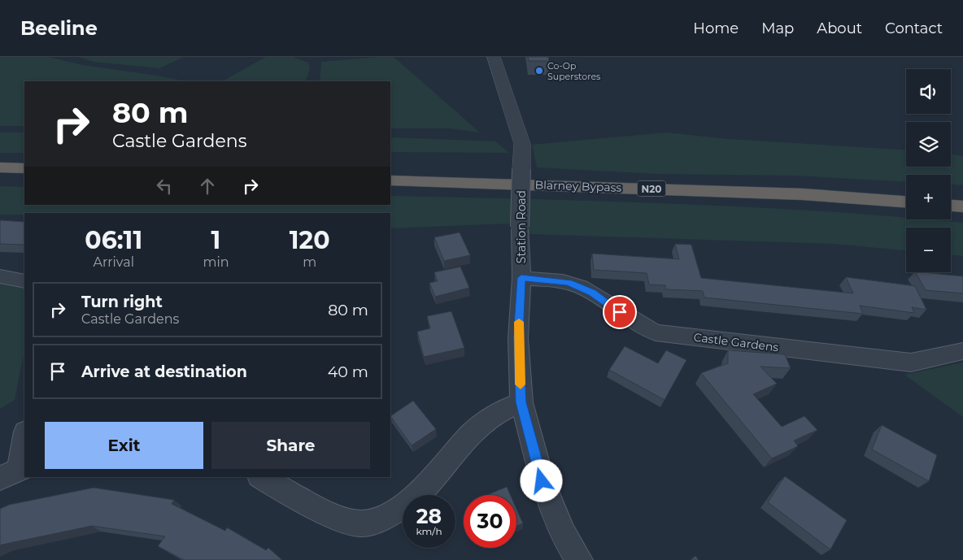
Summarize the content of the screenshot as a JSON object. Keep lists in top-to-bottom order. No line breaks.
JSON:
{"streets":{"highway":["Blarney Bypass","N20"],"street":["Station Road","Castle Gardens"]},"crossings":[["Station Road","Castle Gardens"]],"places":["Co-Op Superstores"],"page":{"header":"Beeline","nav":["Home","Map","About","Contact"],"map_buttons":["+","−"],"turn":["80 m","Castle Gardens"],"eta":["06:11","Arrival","1","min","120","m"],"list":[{"name":"Turn right","note":"Castle Gardens","value":"80 m"},{"name":"Arrive at destination","value":"40 m"}],"buttons":["Exit","Share"],"speed":"28 km/h","limit":"30"}}
